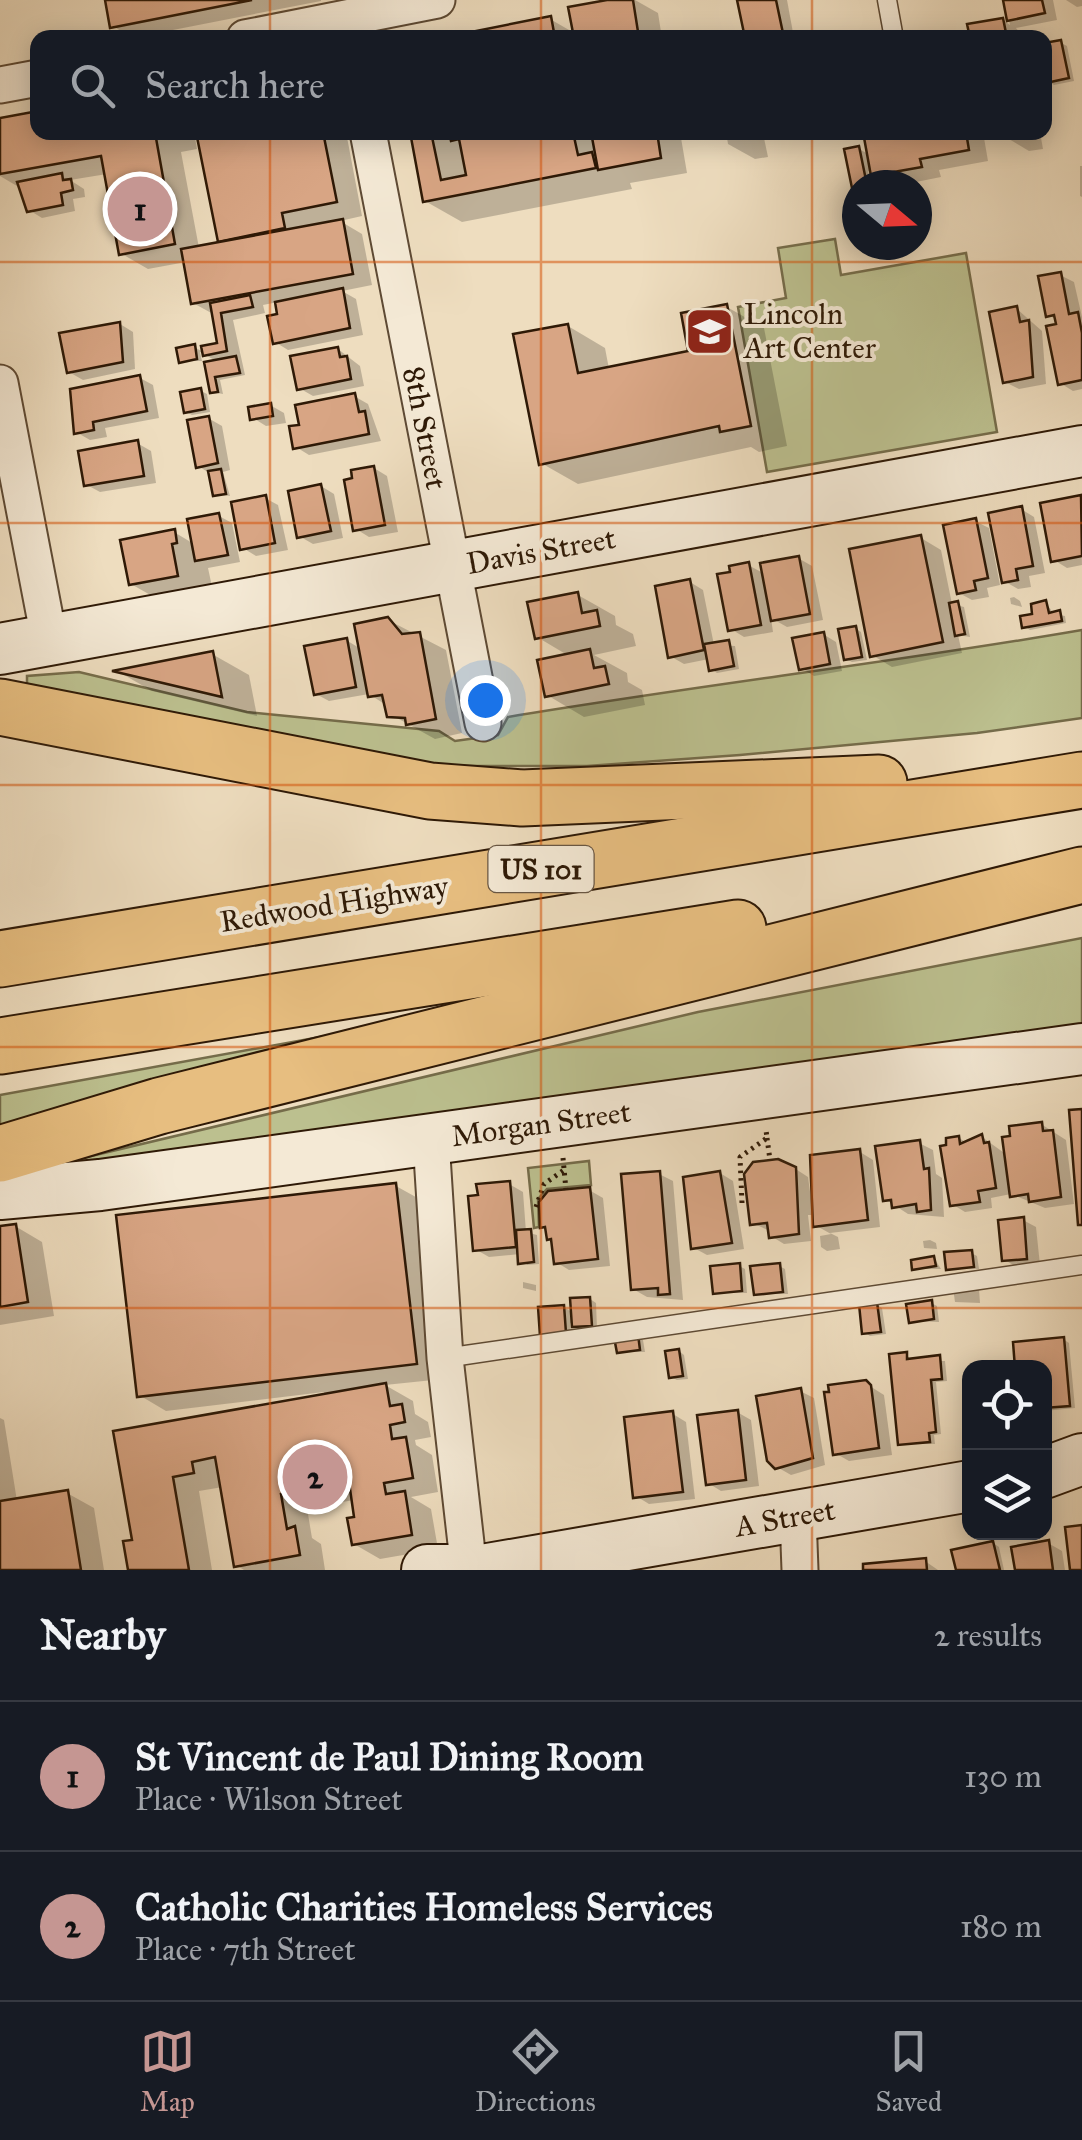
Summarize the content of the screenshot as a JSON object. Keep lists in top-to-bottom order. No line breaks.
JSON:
{"streets":{"highway":["US 101","Redwood Highway"],"street":["8th Street","Davis Street","Morgan Street","A Street"]},"crossings":[["8th Street","Davis Street"]],"places":{"school or university":["Lincoln Art Center"]},"north":"right","page":{"search":"Search here","pins":["1","2"],"heading":["Nearby","2 results"],"list":[{"mark":"1","name":"St Vincent de Paul Dining Room","note":"Place · Wilson Street","value":"130 m"},{"mark":"2","name":"Catholic Charities Homeless Services","note":"Place · 7th Street","value":"180 m"}],"nav":["Map","Directions","Saved"]}}
